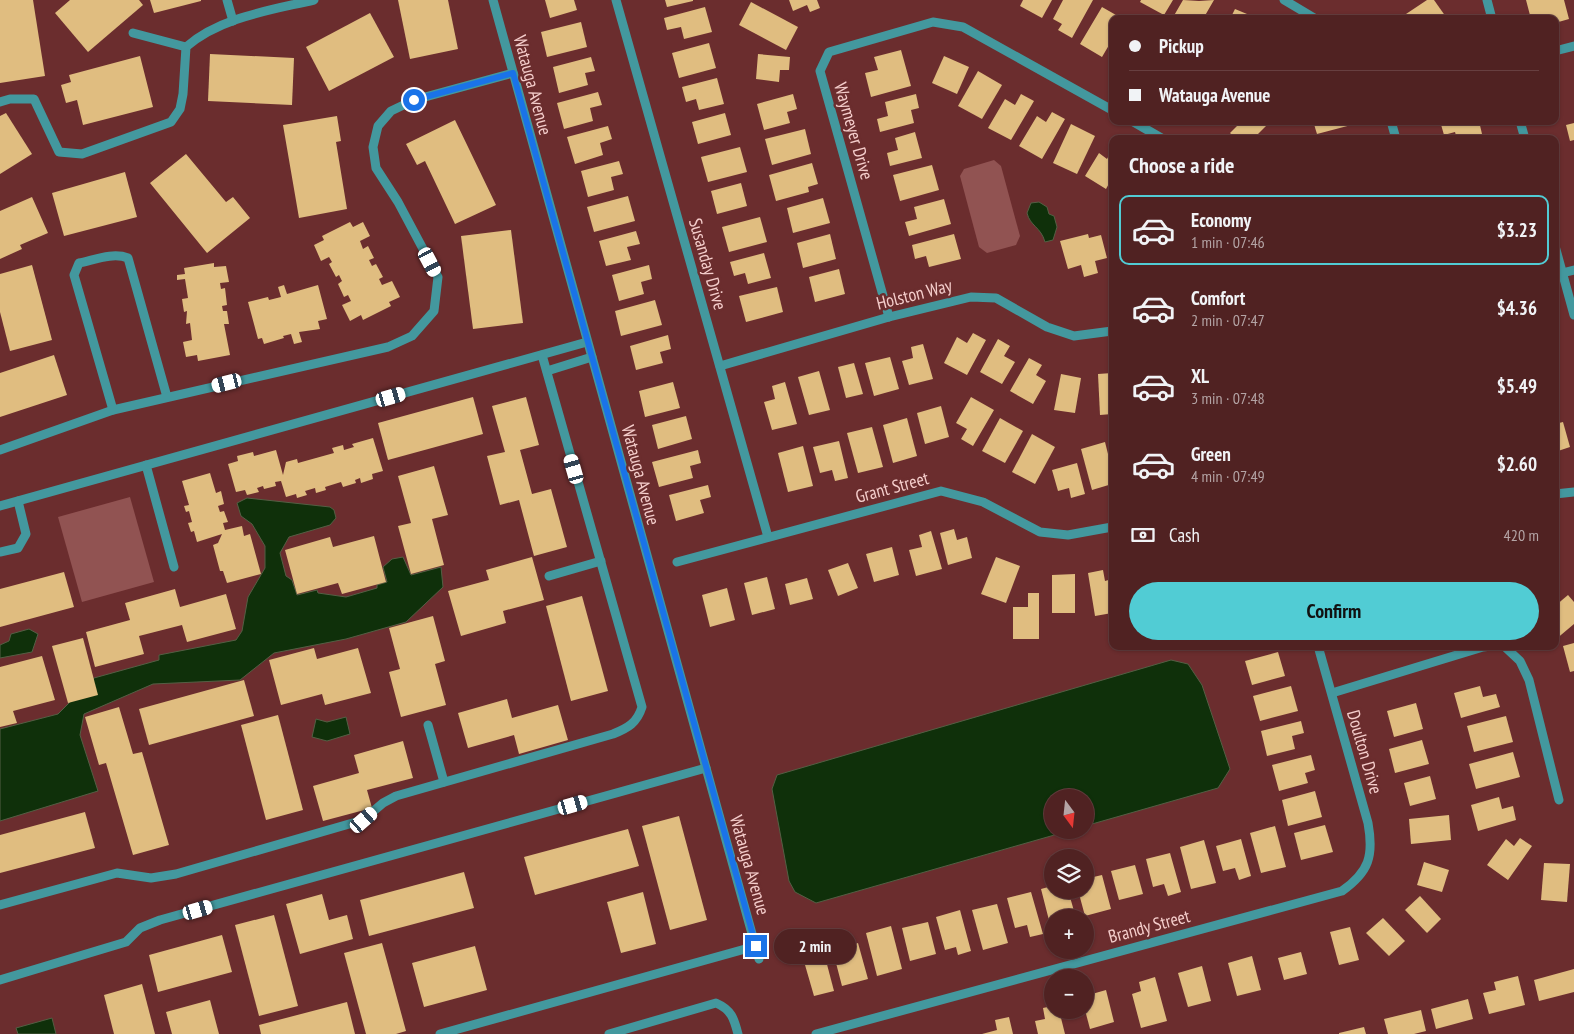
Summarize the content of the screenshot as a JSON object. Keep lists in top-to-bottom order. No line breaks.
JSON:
{"streets":{"street":["Watauga Avenue","Waymeyer Drive","Susanday Drive","Holston Way","Grant Street","Doulton Drive","Brandy Street"]},"crossings":[["Waymeyer Drive","Holston Way"],["Susanday Drive","Holston Way"],["Susanday Drive","Grant Street"],["Doulton Drive","Brandy Street"]],"north":"bottom","page":{"banner":["Pickup","Watauga Avenue"],"heading":"Choose a ride","list":[{"name":"Economy","note":"1 min · 07:46","value":"$3.23"},{"name":"Comfort","note":"2 min · 07:47","value":"$4.36"},{"name":"XL","note":"3 min · 07:48","value":"$5.49"},{"name":"Green","note":"4 min · 07:49","value":"$2.60"}],"pay":["Cash","420 m"],"buttons":"Confirm","map_buttons":["+","−"],"bubble":"2 min"}}
